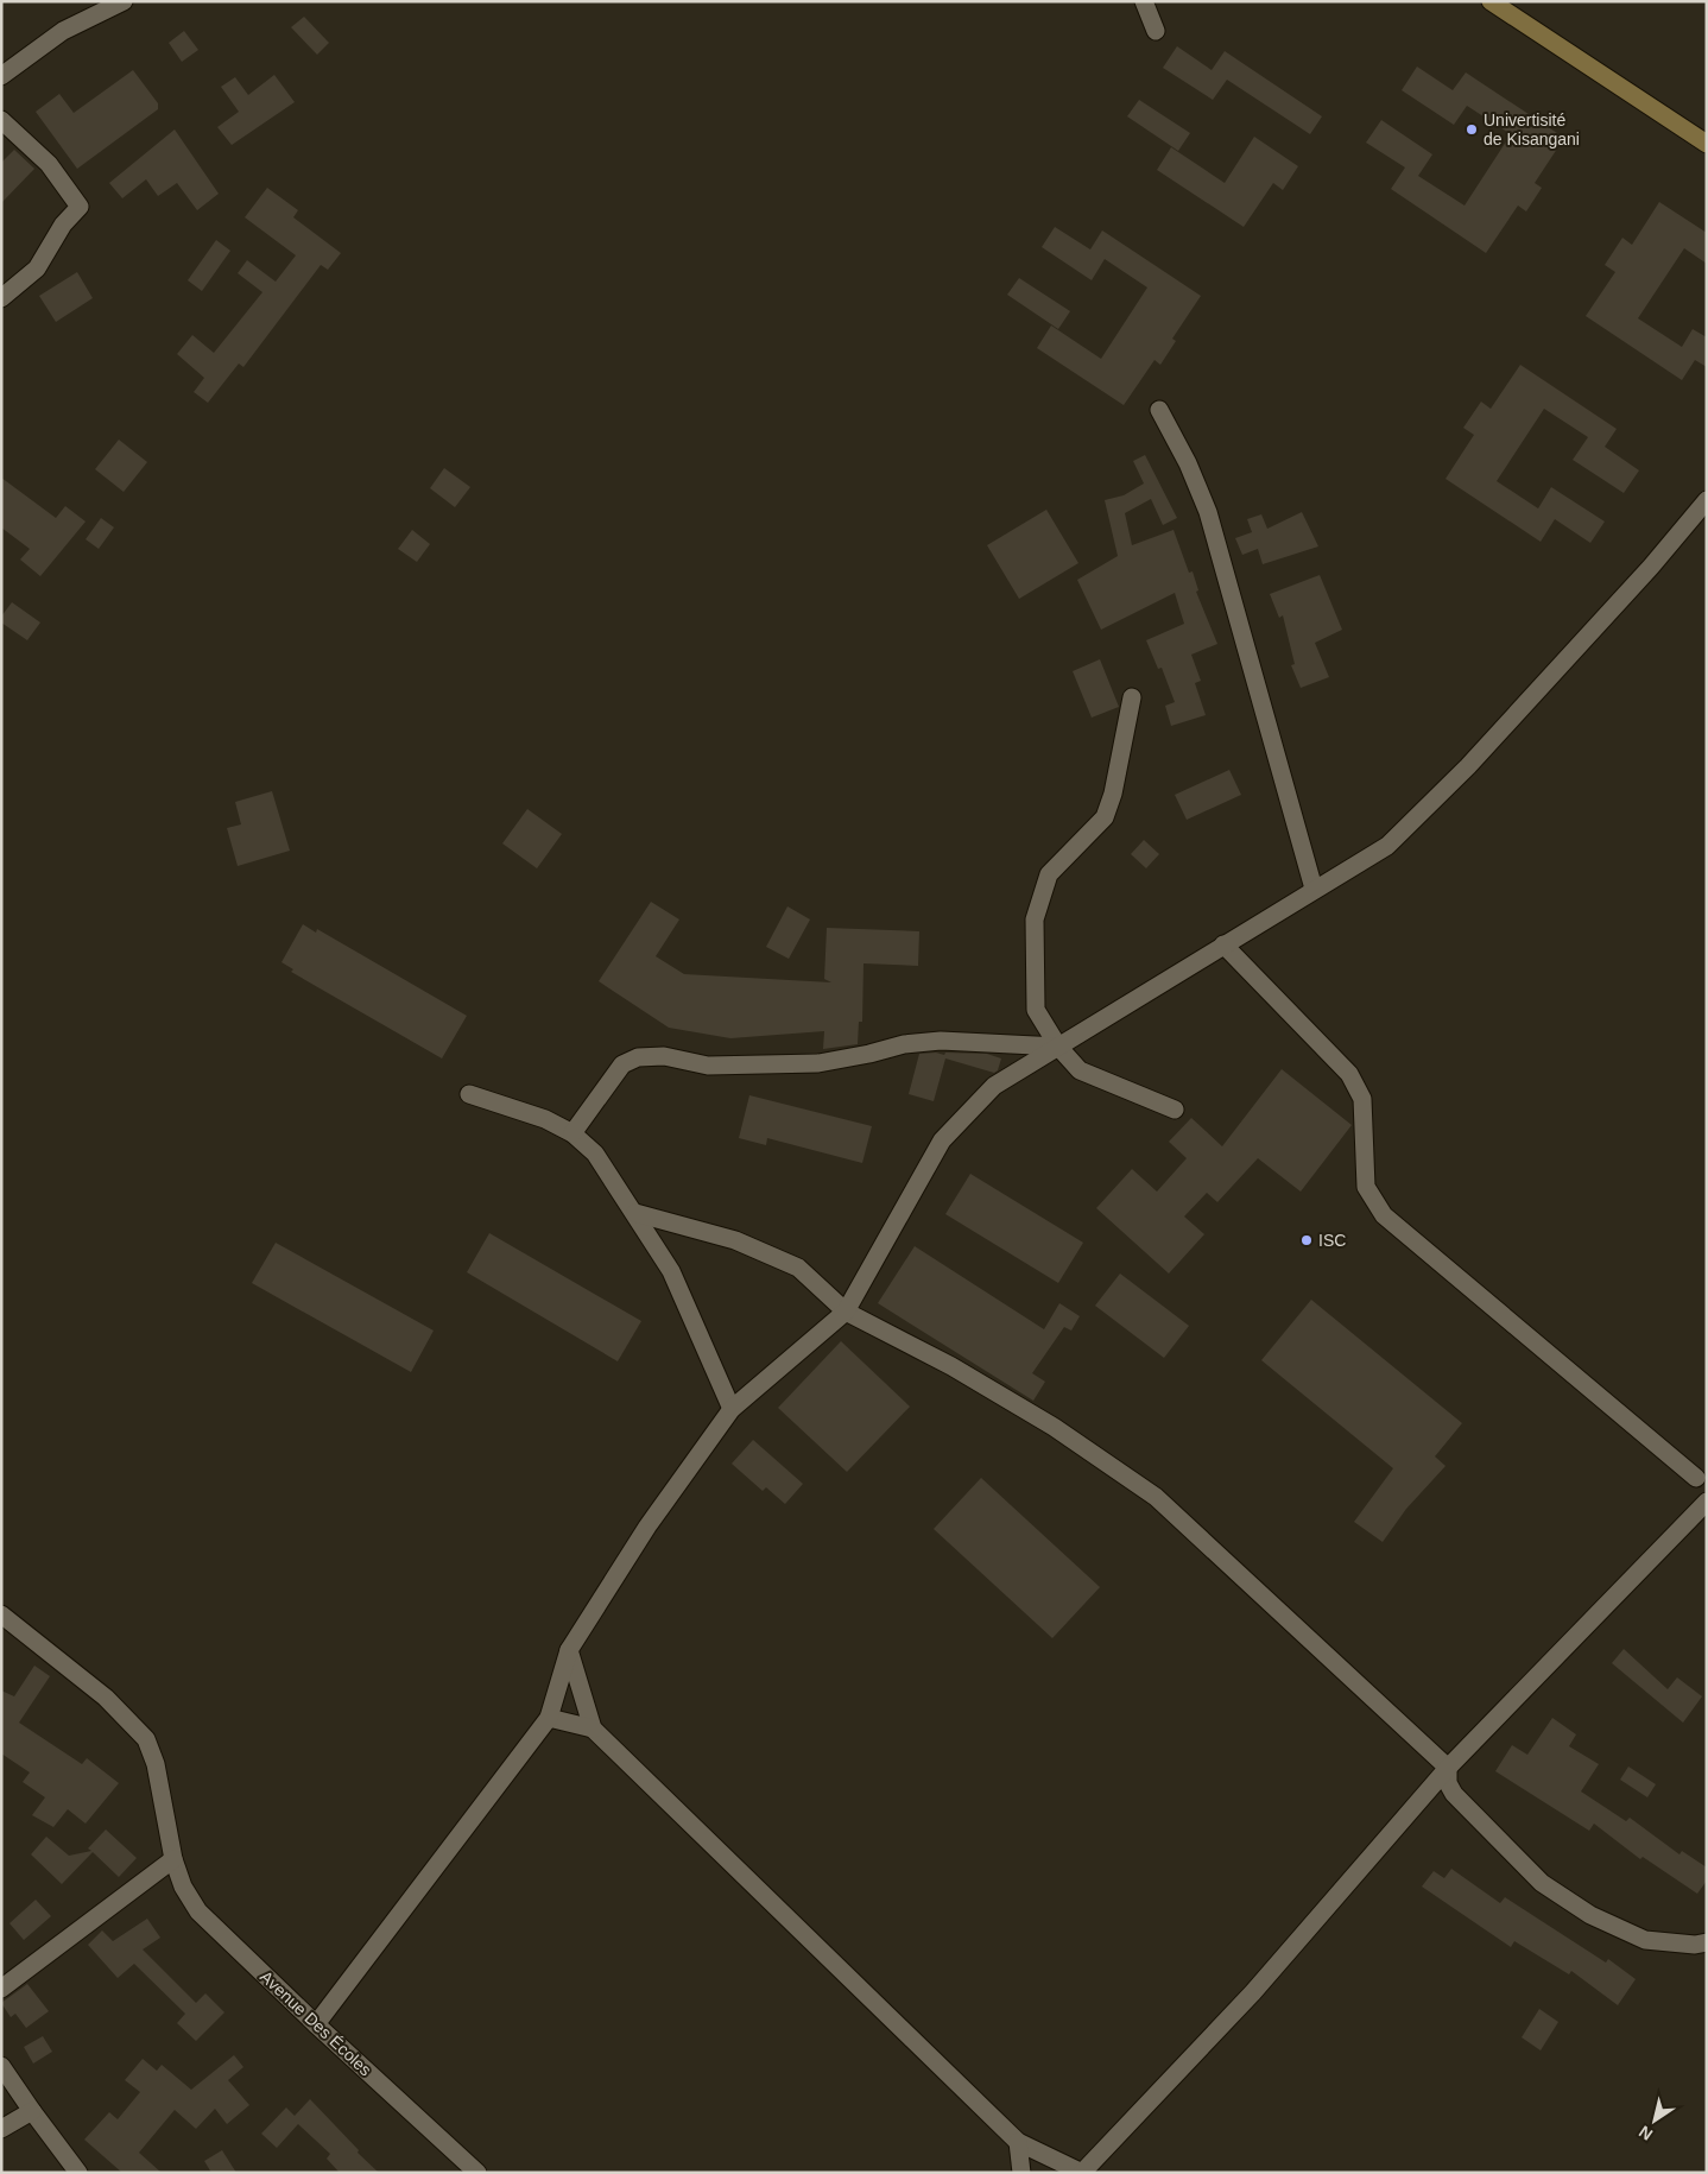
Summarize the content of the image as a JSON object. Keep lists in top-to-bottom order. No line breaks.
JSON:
{"streets":{"street":["Avenue Des Écoles"]},"places":["Univertisité de Kisangani","ISC"],"north":"bottom left"}
